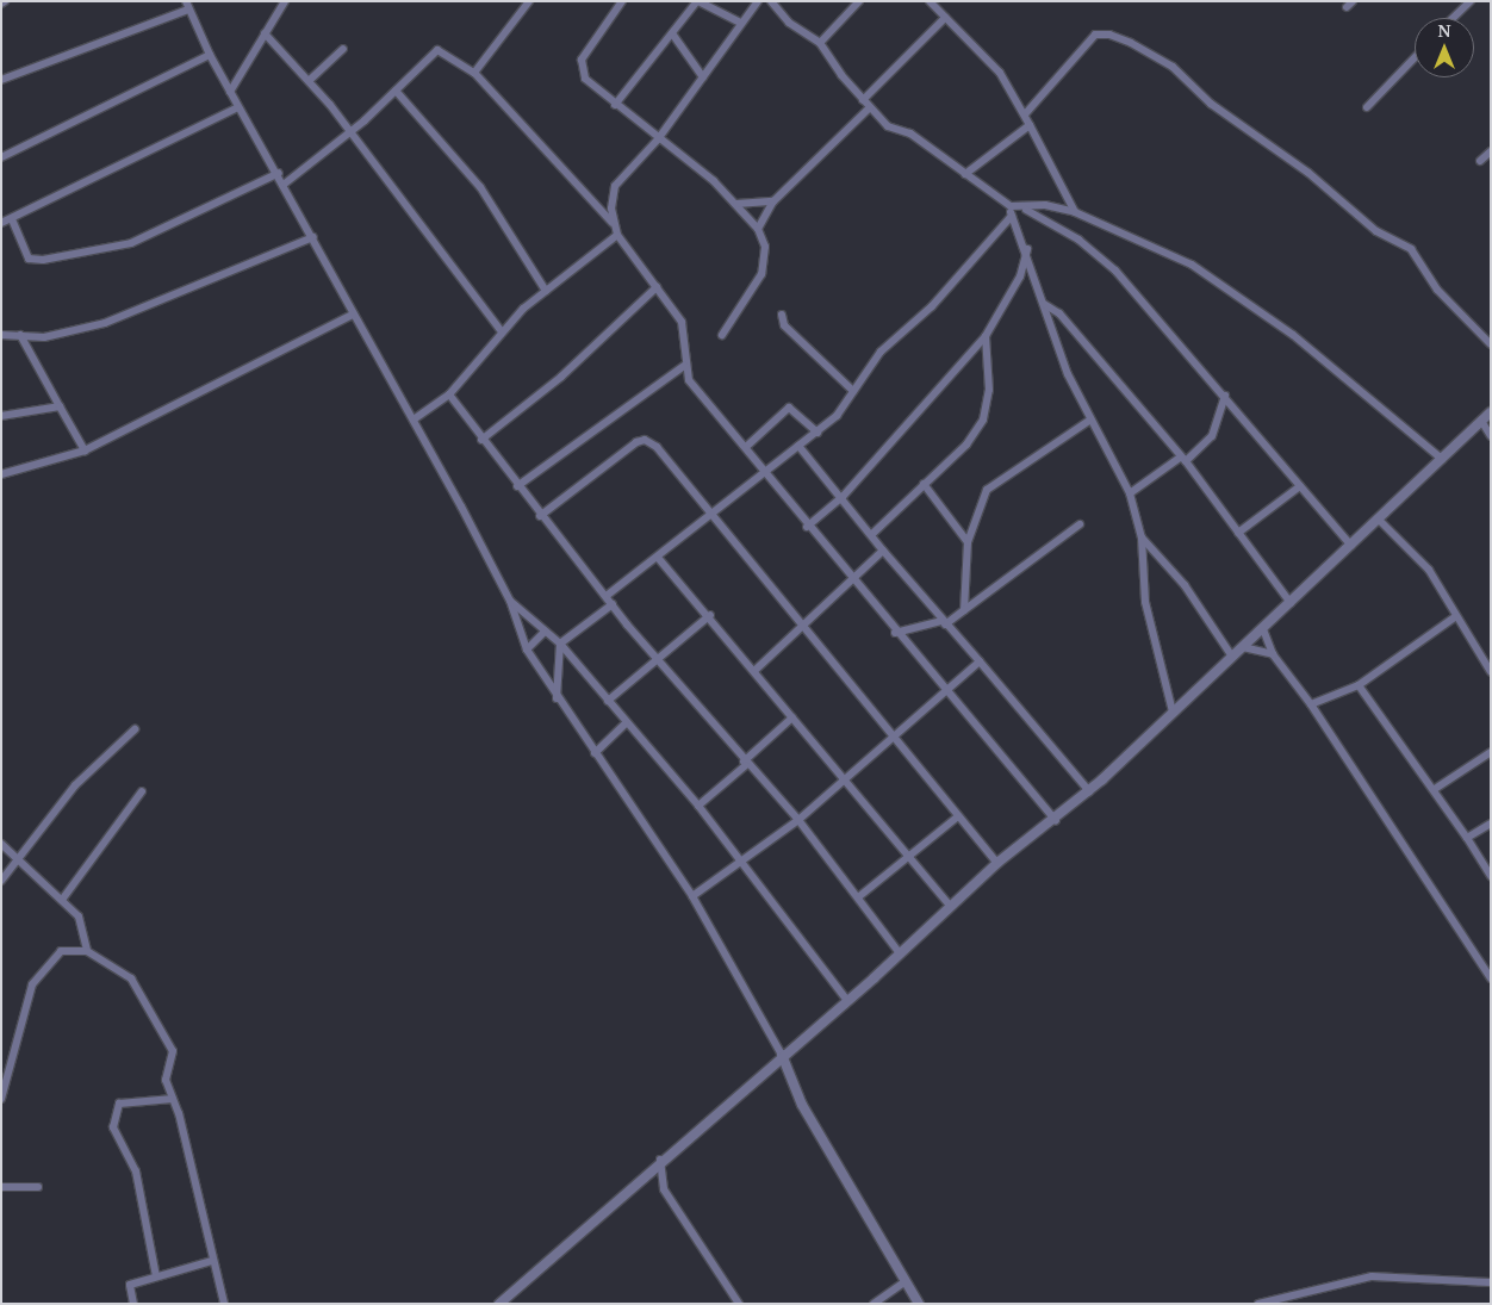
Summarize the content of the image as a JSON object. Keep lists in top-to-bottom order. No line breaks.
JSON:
{"north":"top"}
